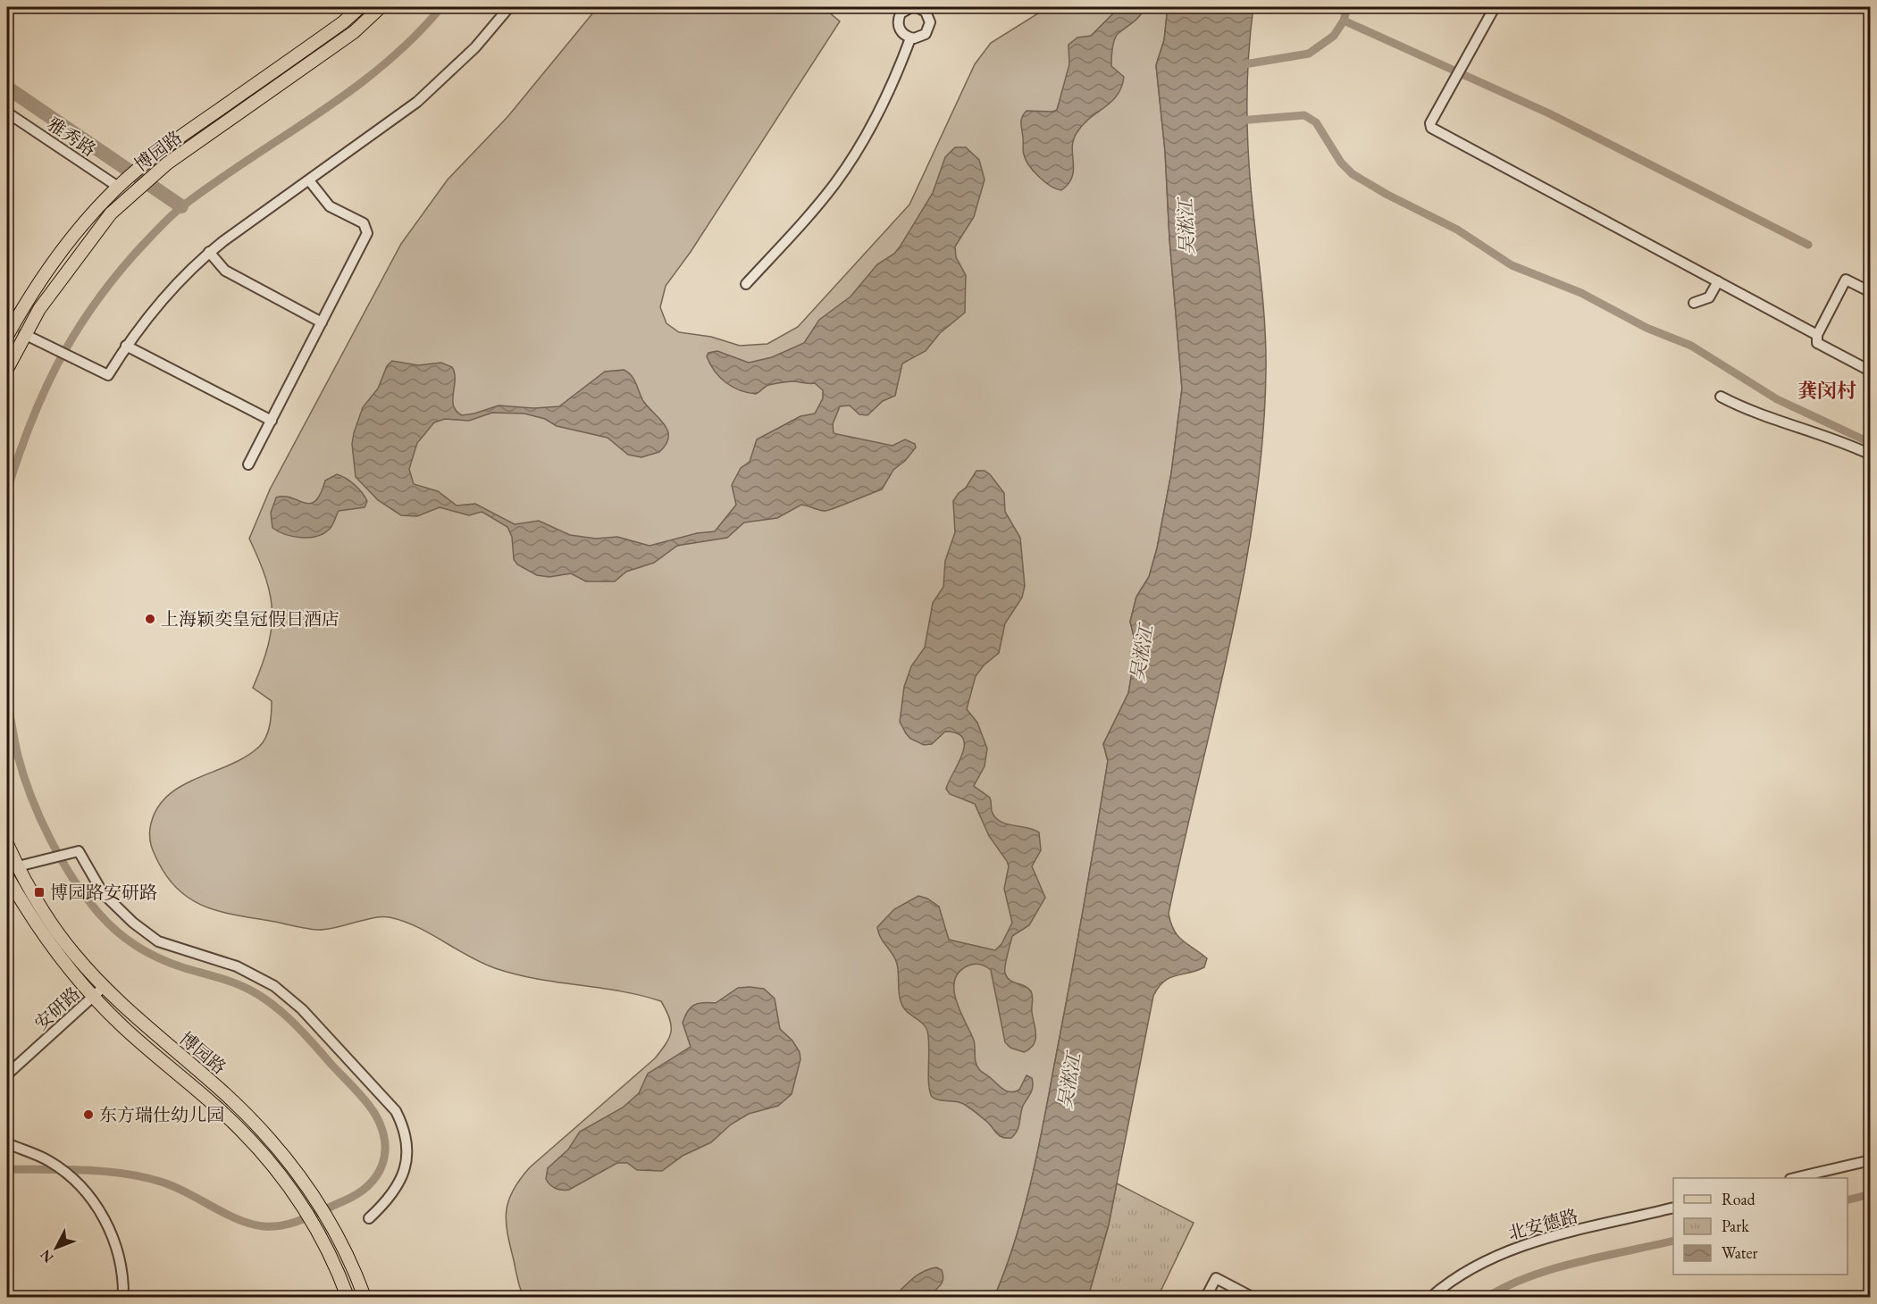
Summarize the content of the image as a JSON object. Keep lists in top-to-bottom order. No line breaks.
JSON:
{"streets":{"main road":["博园路"],"street":["雅秀路","安研路","北安德路"]},"crossings":[["雅秀路","博园路"],["博园路","安研路"]],"districts":["龚闵村"],"water":["吴淞江"],"places":{"other":["上海颖奕皇冠假日酒店","东方瑞仕幼儿园"],"transit":["博园路安研路"]},"legend":["Road","Park","Water"],"north":"bottom left"}
